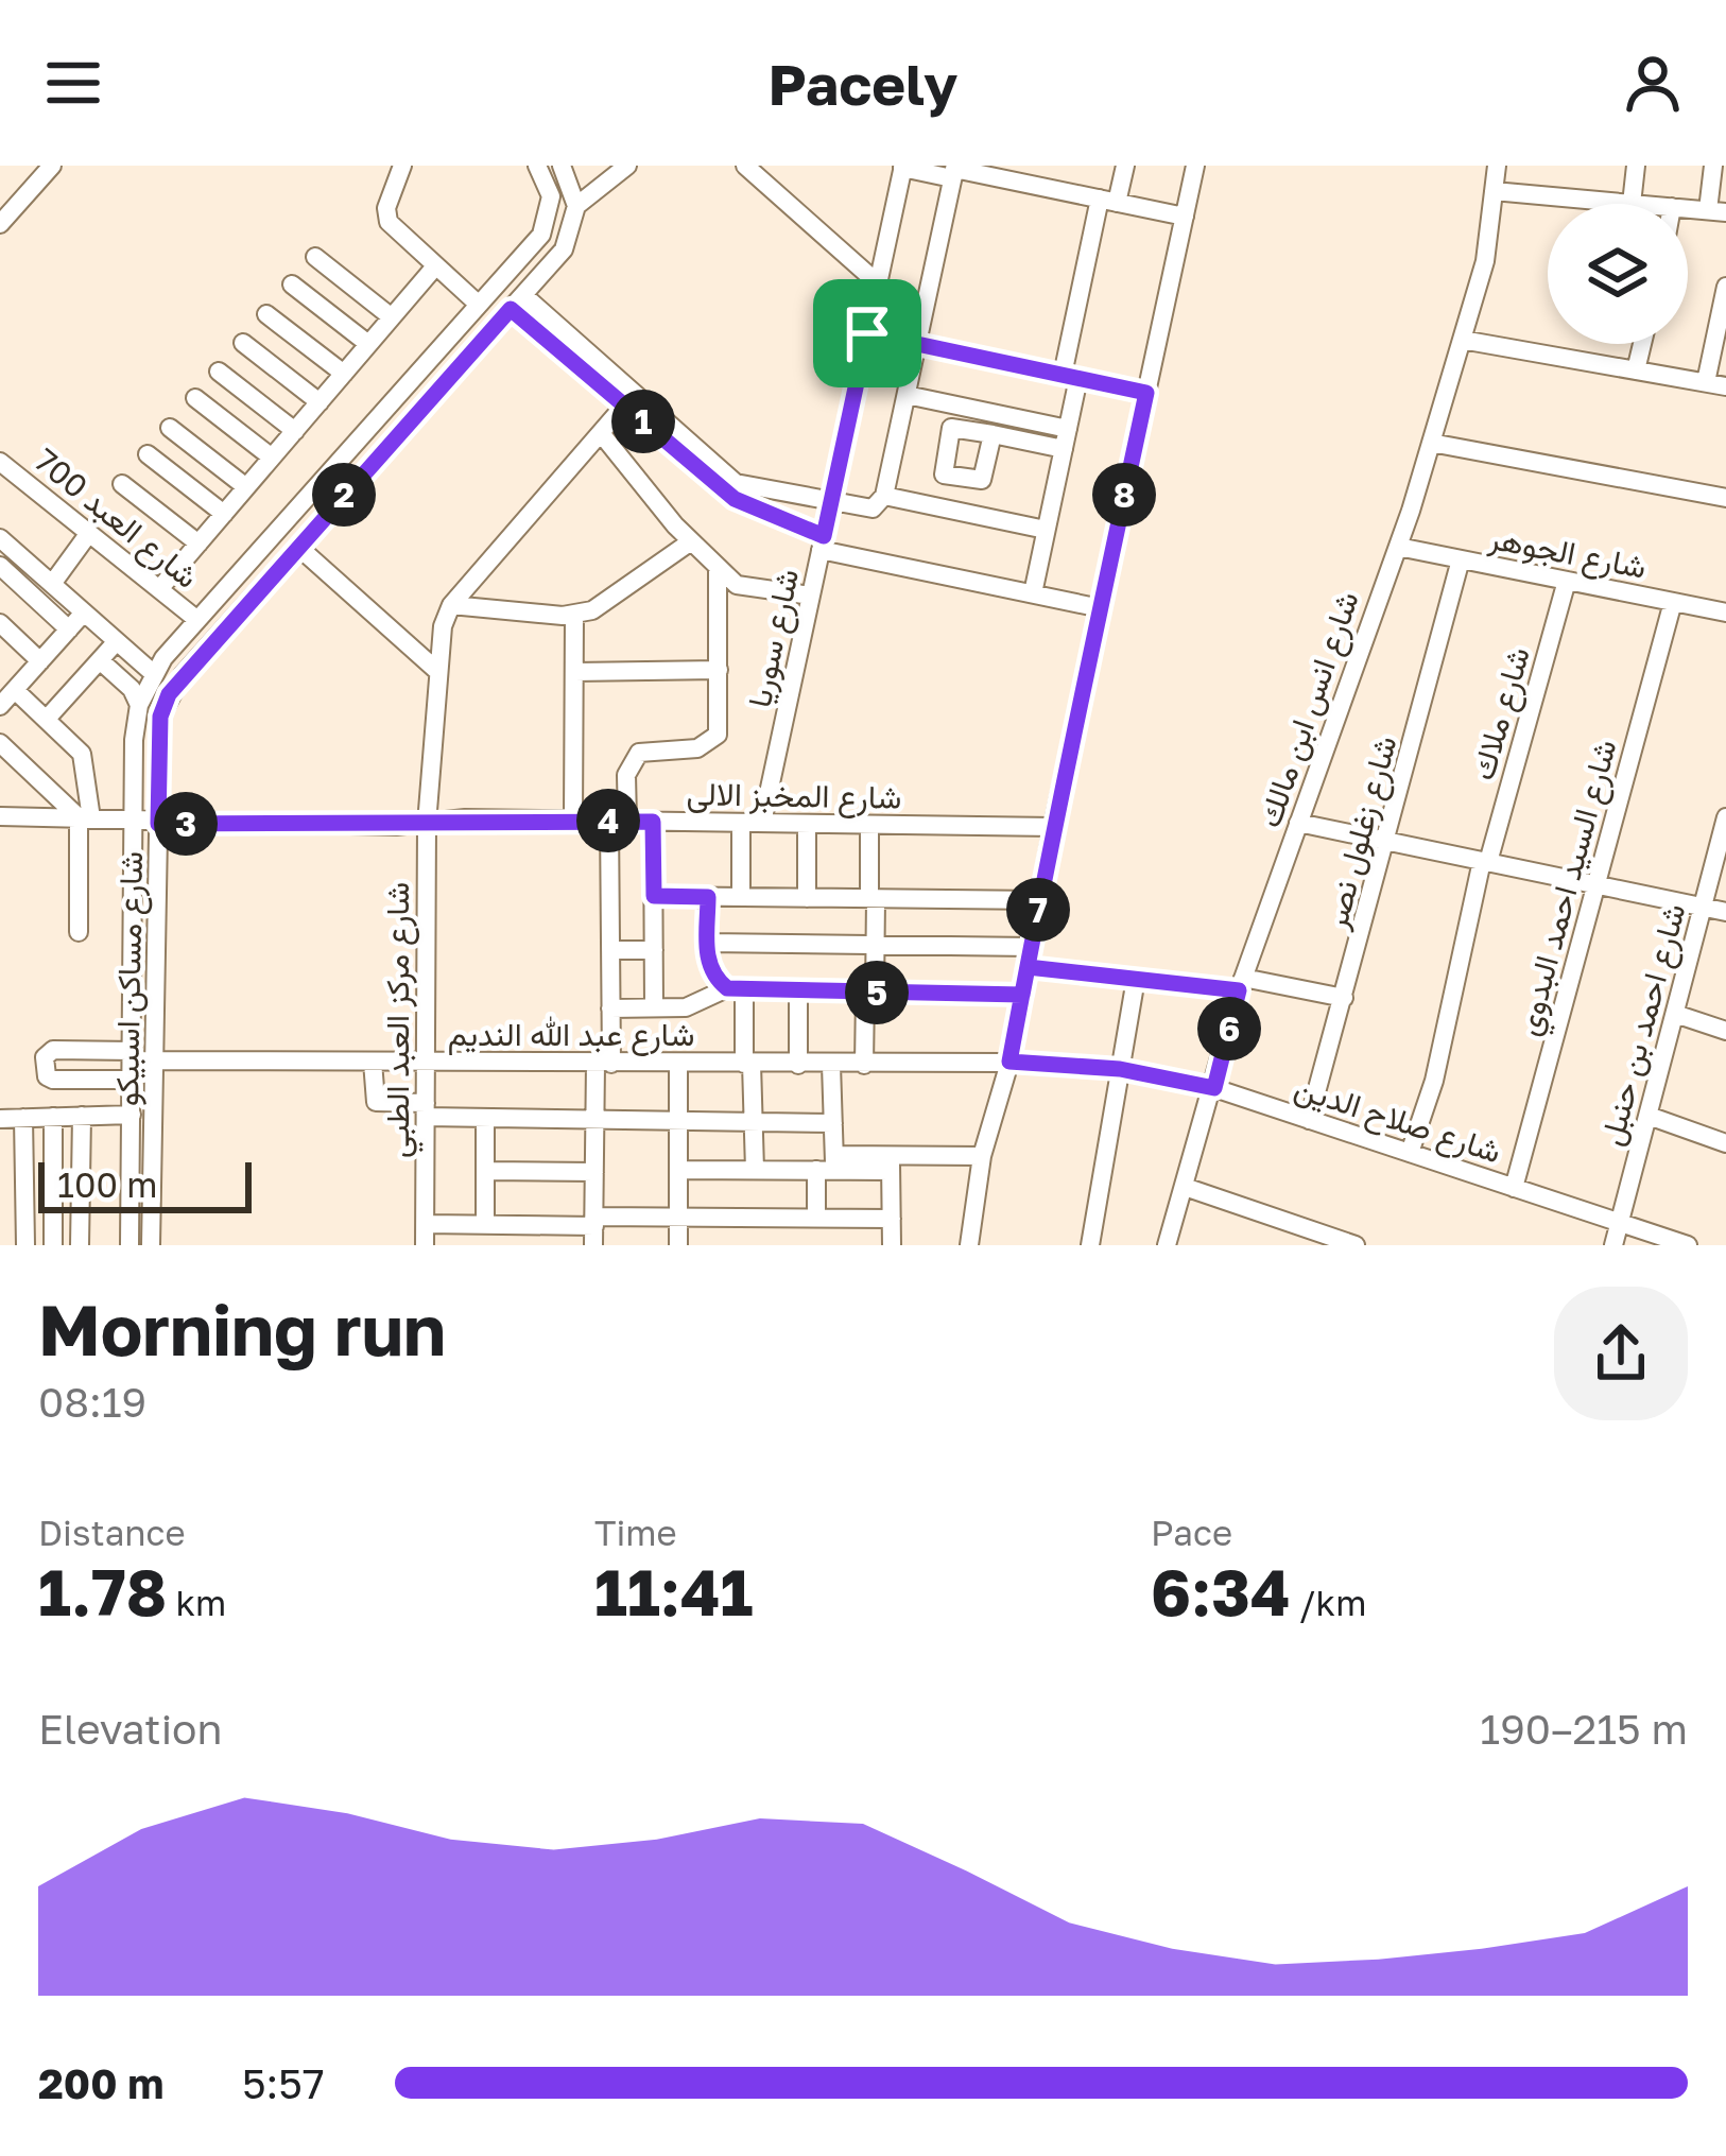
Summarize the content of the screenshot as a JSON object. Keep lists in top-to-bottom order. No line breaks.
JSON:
{"streets":{"street":["شارع العبد 700","شارع الجوهر","شارع سوريا","شارع انس ابن مالك","شارع ملاك","شارع المخبز الالى","شارع زغلول نصر","شارع السيد احمد البدوي","شارع مساكن اسبيكو","شارع مركز العبد الطبي","شارع احمد بن حنبل","شارع عبد الله النديم","شارع صلاح الدين"]},"crossings":[["شارع العبد 700","شارع مساكن اسبيكو"],["شارع الجوهر","شارع انس ابن مالك"],["شارع الجوهر","شارع ملاك"],["شارع الجوهر","شارع زغلول نصر"],["شارع الجوهر","شارع السيد احمد البدوي"],["شارع سوريا","شارع المخبز الالى"],["شارع انس ابن مالك","شارع صلاح الدين"],["شارع ملاك","شارع صلاح الدين"],["شارع المخبز الالى","شارع مساكن اسبيكو"],["شارع المخبز الالى","شارع مركز العبد الطبي"],["شارع زغلول نصر","شارع صلاح الدين"],["شارع السيد احمد البدوي","شارع صلاح الدين"],["شارع مساكن اسبيكو","شارع عبد الله النديم"],["شارع مركز العبد الطبي","شارع عبد الله النديم"],["شارع احمد بن حنبل","شارع صلاح الدين"],["شارع عبد الله النديم","شارع صلاح الدين"]],"scale_bar":"100 m","page":{"header":"Pacely","pins":["1","2","8","4","3","7","5","6"],"scale":"100 m","heading":["Morning run","08:19"],"stats":[["Distance","1.78 km"],["Time","11:41"],["Pace","6:34 /km"]],"chart":["Elevation","190–215 m"],"list":[{"name":"200 m","note":"5:57"}]}}
